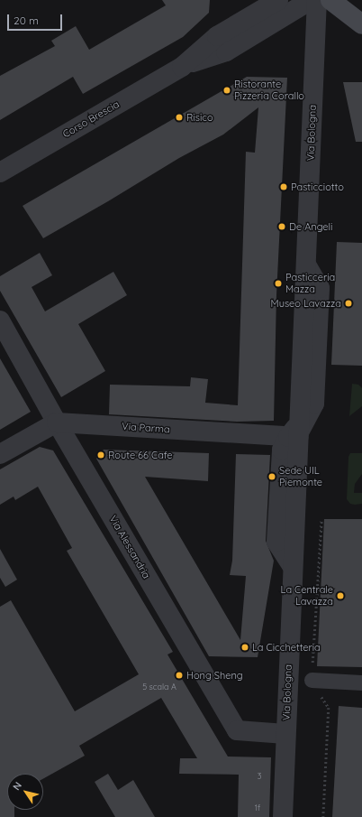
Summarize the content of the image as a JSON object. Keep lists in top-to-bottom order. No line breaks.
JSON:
{"streets":{"street":["Corso Brescia","Via Bologna","Via Parma","Via Alessandria"]},"crossings":[["Via Bologna","Via Parma"],["Via Bologna","Via Alessandria"],["Via Parma","Via Alessandria"]],"places":["Ristorante Pizzeria Corallo","Risico","Pasticciotto","De Angeli","Pasticceria Mazza","Museo Lavazza","Route 66 Cafe","Sede UIL Piemonte","La Centrale Lavazza","La Cicchetteria","Hong Sheng"],"house_numbers":["5 scala A","3","1f"],"scale_bar":"20 m","north":"top left"}
